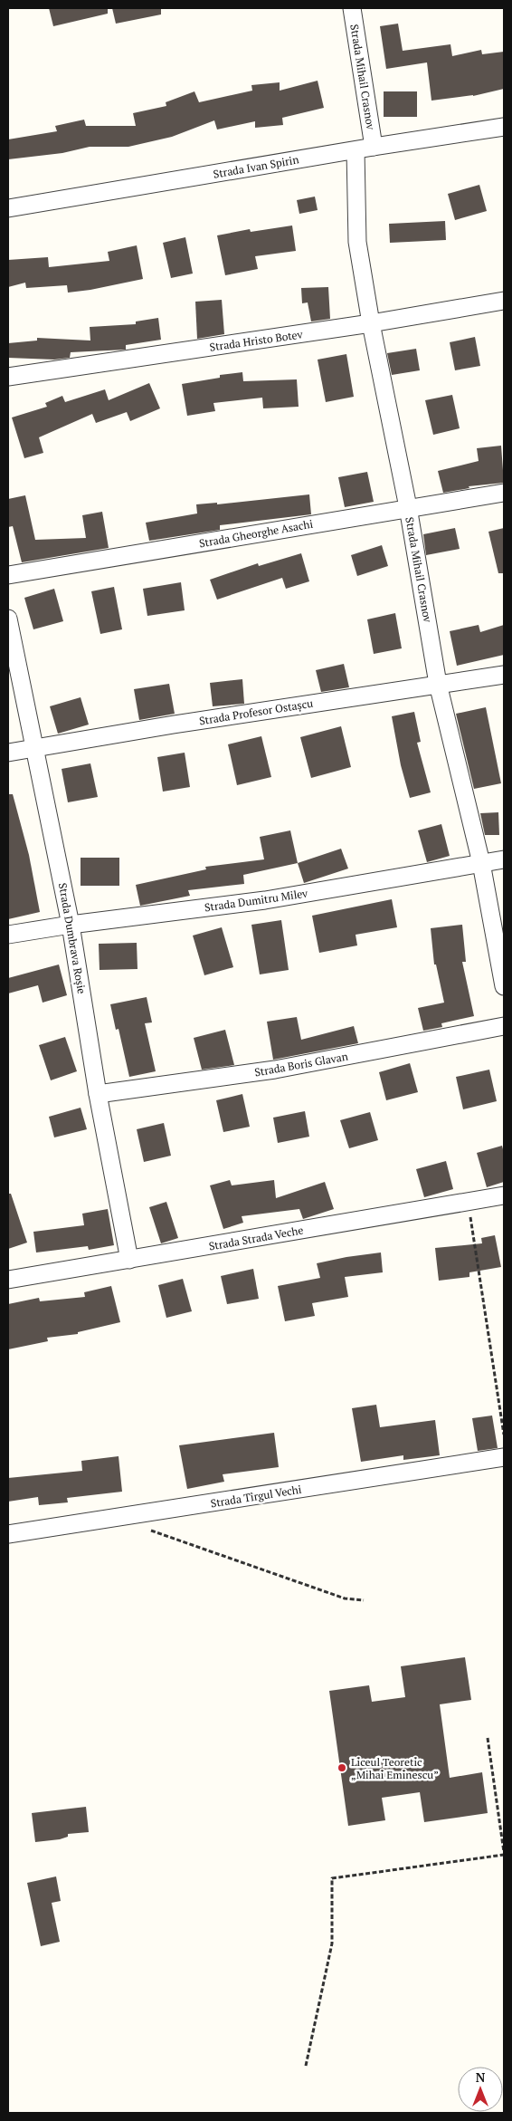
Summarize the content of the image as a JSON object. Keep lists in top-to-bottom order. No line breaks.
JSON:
{"streets":{"street":["Strada Mihail Crasnov","Strada Ivan Spirin","Strada Hristo Botev","Strada Gheorghe Asachi","Strada Profesor Ostașcu","Strada Dumitru Milev","Strada Dumbrava Roșie","Strada Boris Glavan","Strada Strada Veche","Strada Tîrgul Vechi"]},"crossings":[["Strada Mihail Crasnov","Strada Ivan Spirin"],["Strada Mihail Crasnov","Strada Hristo Botev"],["Strada Mihail Crasnov","Strada Gheorghe Asachi"],["Strada Mihail Crasnov","Strada Profesor Ostașcu"],["Strada Mihail Crasnov","Strada Dumitru Milev"],["Strada Profesor Ostașcu","Strada Dumbrava Roșie"],["Strada Dumitru Milev","Strada Dumbrava Roșie"],["Strada Dumbrava Roșie","Strada Boris Glavan"],["Strada Dumbrava Roșie","Strada Strada Veche"]],"places":["Liceul Teoretic „Mihai Eminescu”"],"north":"top"}
